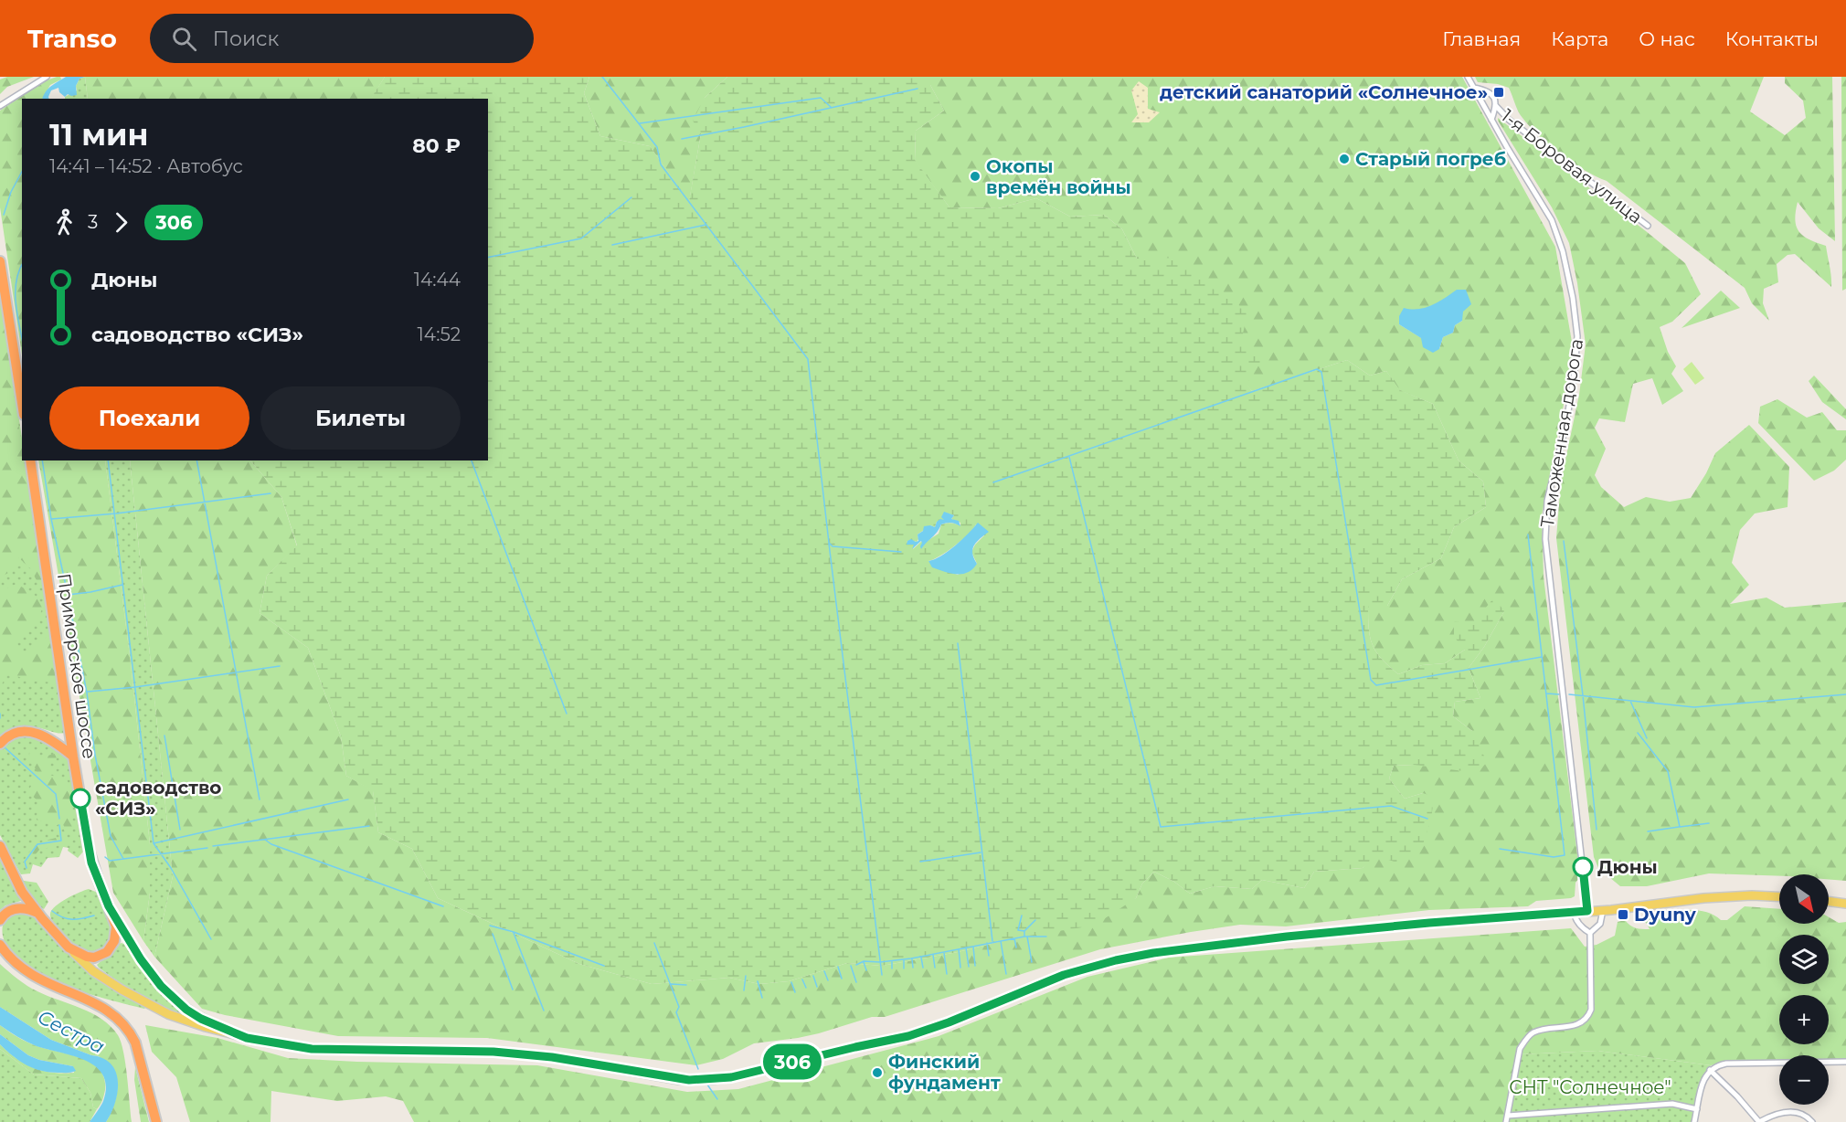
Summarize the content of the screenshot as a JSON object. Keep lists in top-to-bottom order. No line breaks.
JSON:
{"streets":{"highway":["Приморское шоссе"],"street":["1-я Боровая улица","Таможенная дорога"]},"crossings":[["1-я Боровая улица","Таможенная дорога"],["Таможенная дорога","Приморское шоссе"]],"water":["Сестра"],"parks":["СНТ \"Солнечное\""],"places":{"transit":["детский санаторий «Солнечное»","Dyuny"],"other":["Старый погреб","Окопы времён войны","садоводство «СИЗ»","Дюны","Финский фундамент"]},"lines":["bus line 306"],"north":"bottom right","page":{"header":"Transo","search":"Поиск","nav":["Главная","Карта","О нас","Контакты"],"on_map":"306","heading":["11 мин","14:41 – 14:52 · Автобус","80 ₽"],"legs":["3","306"],"list":[{"name":"Дюны","value":"14:44"},{"name":"садоводство «СИЗ»","value":"14:52"}],"buttons":["Поехали","Билеты"],"map_buttons":["+","−"]}}
